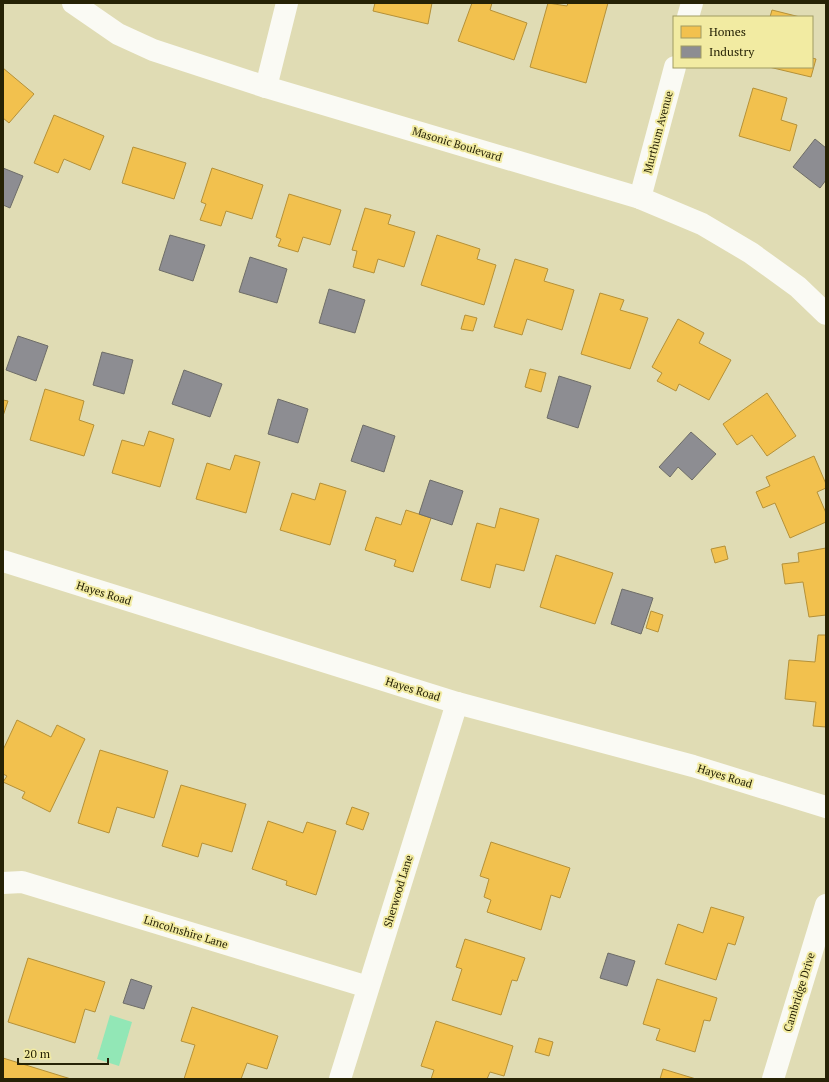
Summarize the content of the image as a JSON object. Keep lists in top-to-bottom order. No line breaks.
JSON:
{"streets":{"street":["Murthum Avenue","Masonic Boulevard","Hayes Road","Sherwood Lane","Lincolnshire Lane","Cambridge Drive"]},"crossings":[["Murthum Avenue","Masonic Boulevard"],["Hayes Road","Sherwood Lane"],["Sherwood Lane","Lincolnshire Lane"]],"legend":["Homes","Industry"],"scale_bar":"20 m"}
